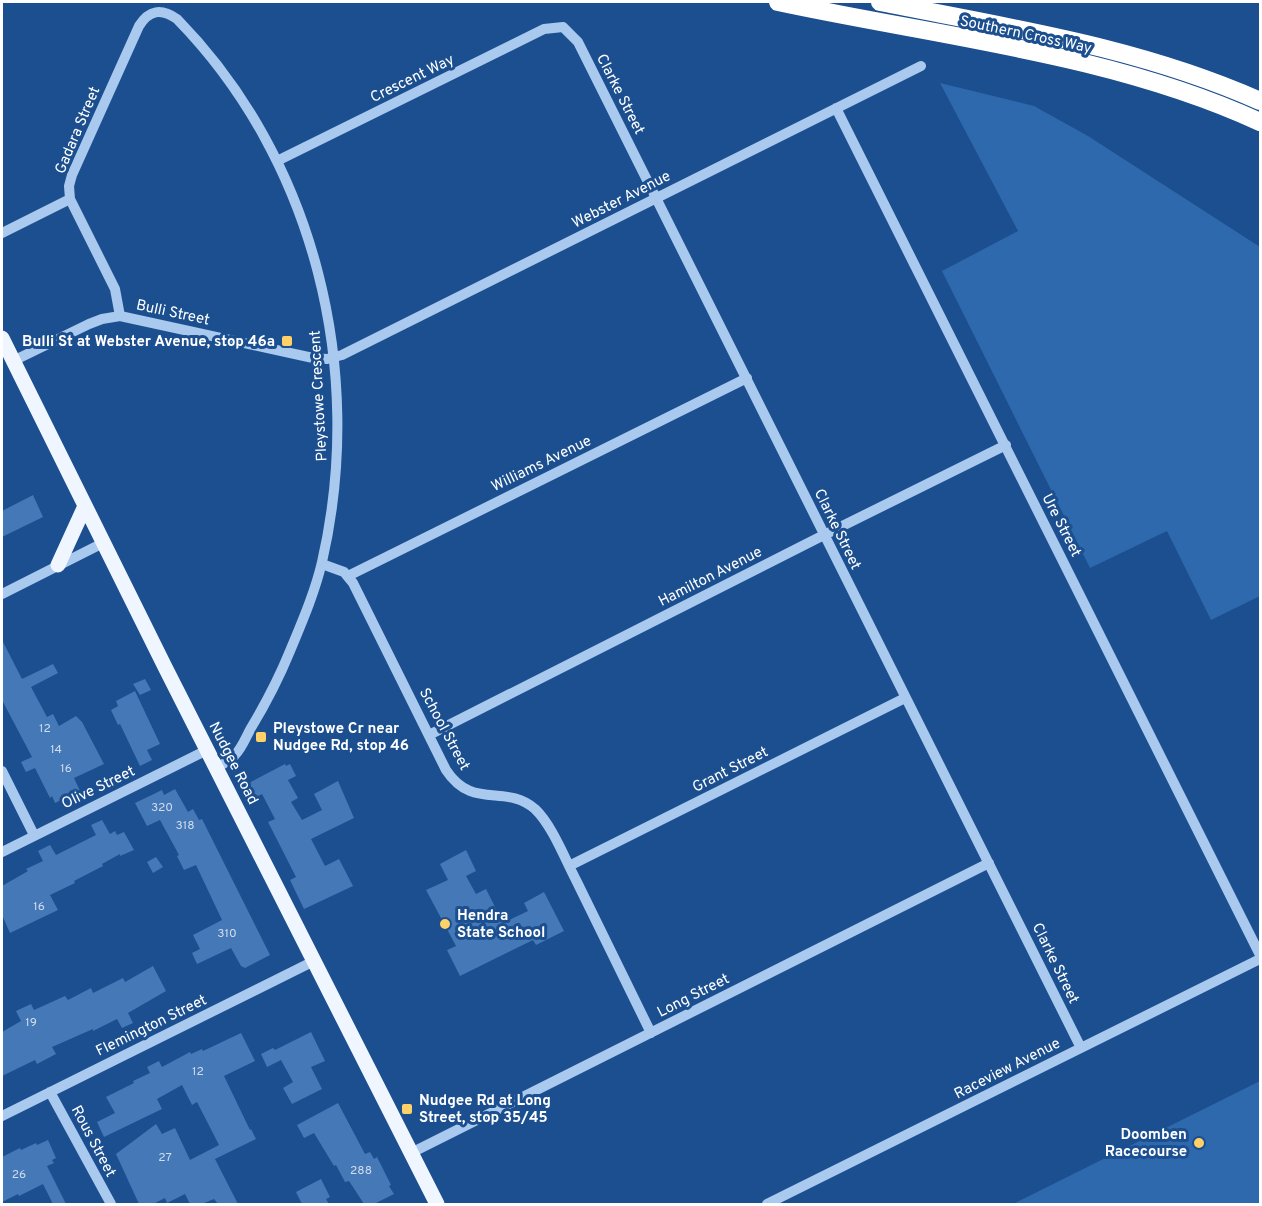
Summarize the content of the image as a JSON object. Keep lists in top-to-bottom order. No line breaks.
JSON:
{"streets":{"highway":["Southern Cross Way"],"main road":["Nudgee Road"],"street":["Crescent Way","Clarke Street","Gadara Street","Webster Avenue","Bulli Street","Pleystowe Crescent","Williams Avenue","Ure Street","Hamilton Avenue","School Street","Grant Street","Olive Street","Long Street","Flemington Street","Raceview Avenue","Rous Street"]},"crossings":[["Crescent Way","Clarke Street"],["Crescent Way","Pleystowe Crescent"],["Clarke Street","Webster Avenue"],["Clarke Street","Williams Avenue"],["Clarke Street","Hamilton Avenue"],["Clarke Street","Grant Street"],["Clarke Street","Long Street"],["Clarke Street","Raceview Avenue"],["Gadara Street","Pleystowe Crescent"],["Webster Avenue","Bulli Street"],["Webster Avenue","Pleystowe Crescent"],["Webster Avenue","Ure Street"],["Bulli Street","Pleystowe Crescent"],["Bulli Street","Nudgee Road"],["Pleystowe Crescent","Nudgee Road"],["Williams Avenue","School Street"],["Ure Street","Hamilton Avenue"],["Ure Street","Raceview Avenue"],["Hamilton Avenue","School Street"],["School Street","Grant Street"],["School Street","Long Street"],["Nudgee Road","Olive Street"],["Nudgee Road","Long Street"],["Nudgee Road","Flemington Street"],["Flemington Street","Rous Street"]],"places":{"transit":["Bulli St at Webster Avenue, stop 46a","Pleystowe Cr near Nudgee Rd, stop 46","Nudgee Rd at Long Street, stop 35/45"],"other":["Hendra State School","Doomben Racecourse"]},"house_numbers":["12","14","16","320","318","16","310","19","12","27","288","26"]}
